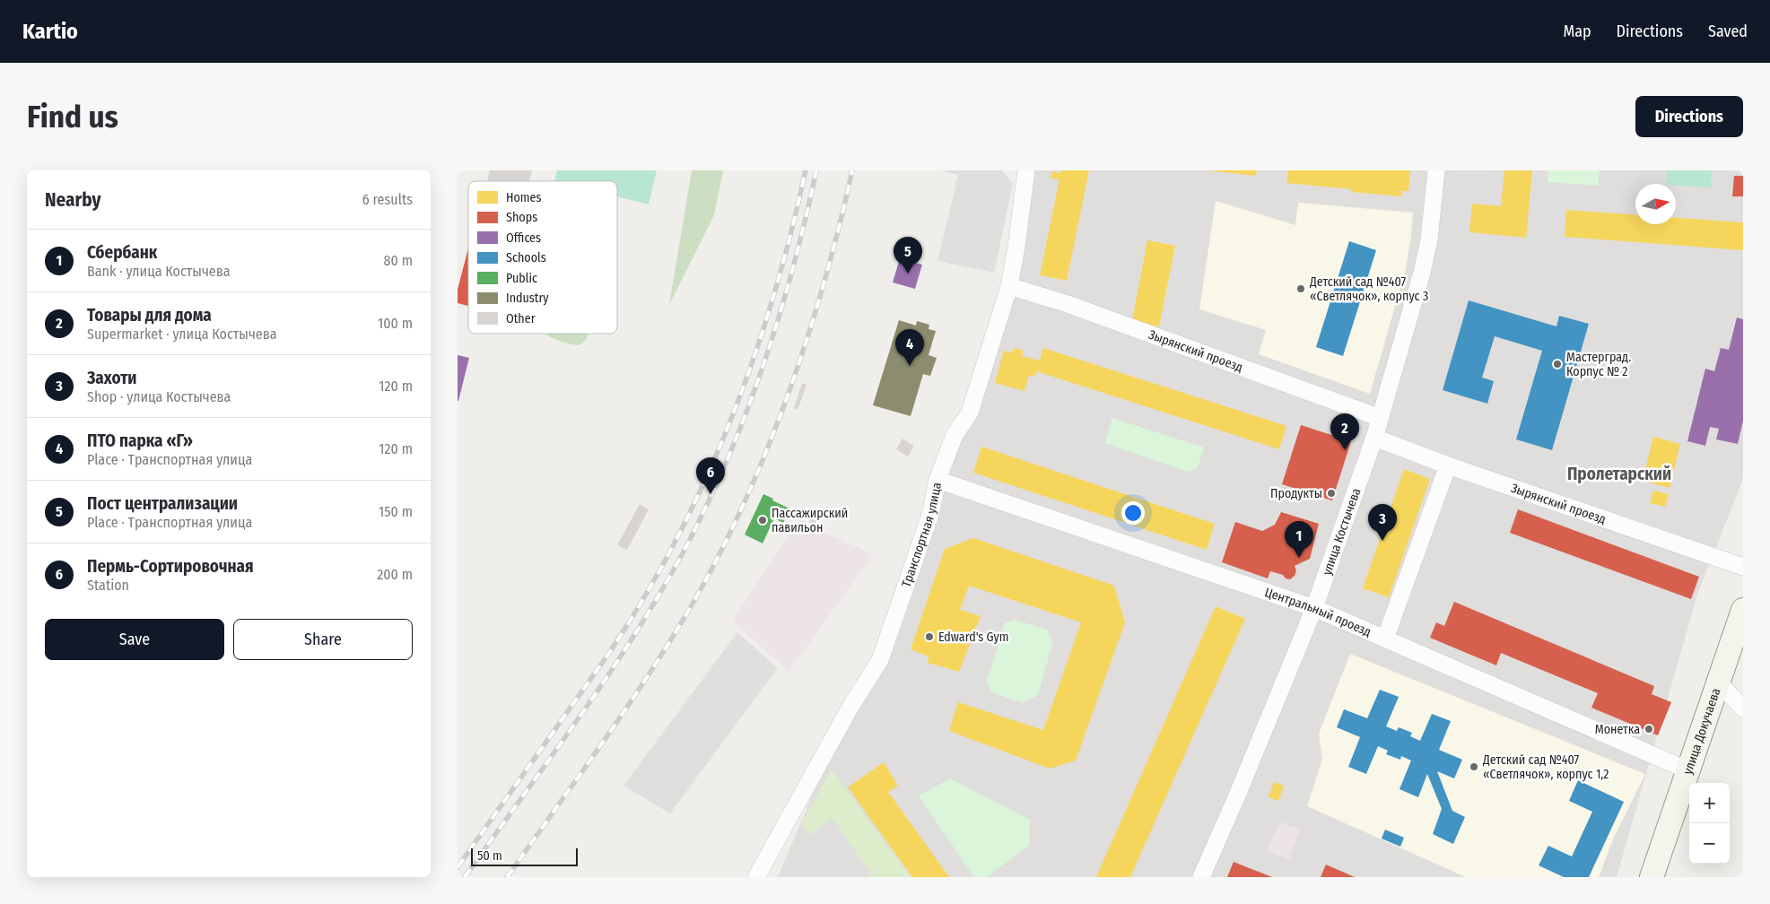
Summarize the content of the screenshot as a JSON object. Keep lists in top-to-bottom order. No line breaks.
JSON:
{"streets":{"main road":["улица Докучаева"],"street":["Зырянский проезд","улица Костычева","Транспортная улица","Центральный проезд"]},"crossings":[["Зырянский проезд","улица Костычева"],["Зырянский проезд","Транспортная улица"],["улица Костычева","Центральный проезд"],["Транспортная улица","Центральный проезд"],["Центральный проезд","улица Докучаева"]],"districts":["Пролетарский"],"places":["Детский сад №407 «Светлячок», корпус 3","Мастерград. Корпус № 2","Продукты","Пассажирский павильон","Edward's Gym","Монетка","Детский сад №407 «Светлячок», корпус 1,2"],"legend":["Homes","Shops","Offices","Schools","Public","Industry","Other"],"scale_bar":"50 m","north":"right","page":{"header":"Kartio","nav":["Map","Directions","Saved"],"buttons":["Directions",["Save","Share"]],"title":"Find us","heading":["Nearby","6 results"],"list":[{"mark":"1","name":"Сбербанк","note":"Bank · улица Костычева","value":"80 m"},{"mark":"2","name":"Товары для дома","note":"Supermarket · улица Костычева","value":"100 m"},{"mark":"3","name":"Захоти","note":"Shop · улица Костычева","value":"120 m"},{"mark":"4","name":"ПТО парка «Г»","note":"Place · Транспортная улица","value":"120 m"},{"mark":"5","name":"Пост централизации","note":"Place · Транспортная улица","value":"150 m"},{"mark":"6","name":"Пермь-Сортировочная","note":"Station","value":"200 m"}],"pins":["5","4","2","6","3","1"],"map_buttons":["+","−"],"scale":"50 m"}}
